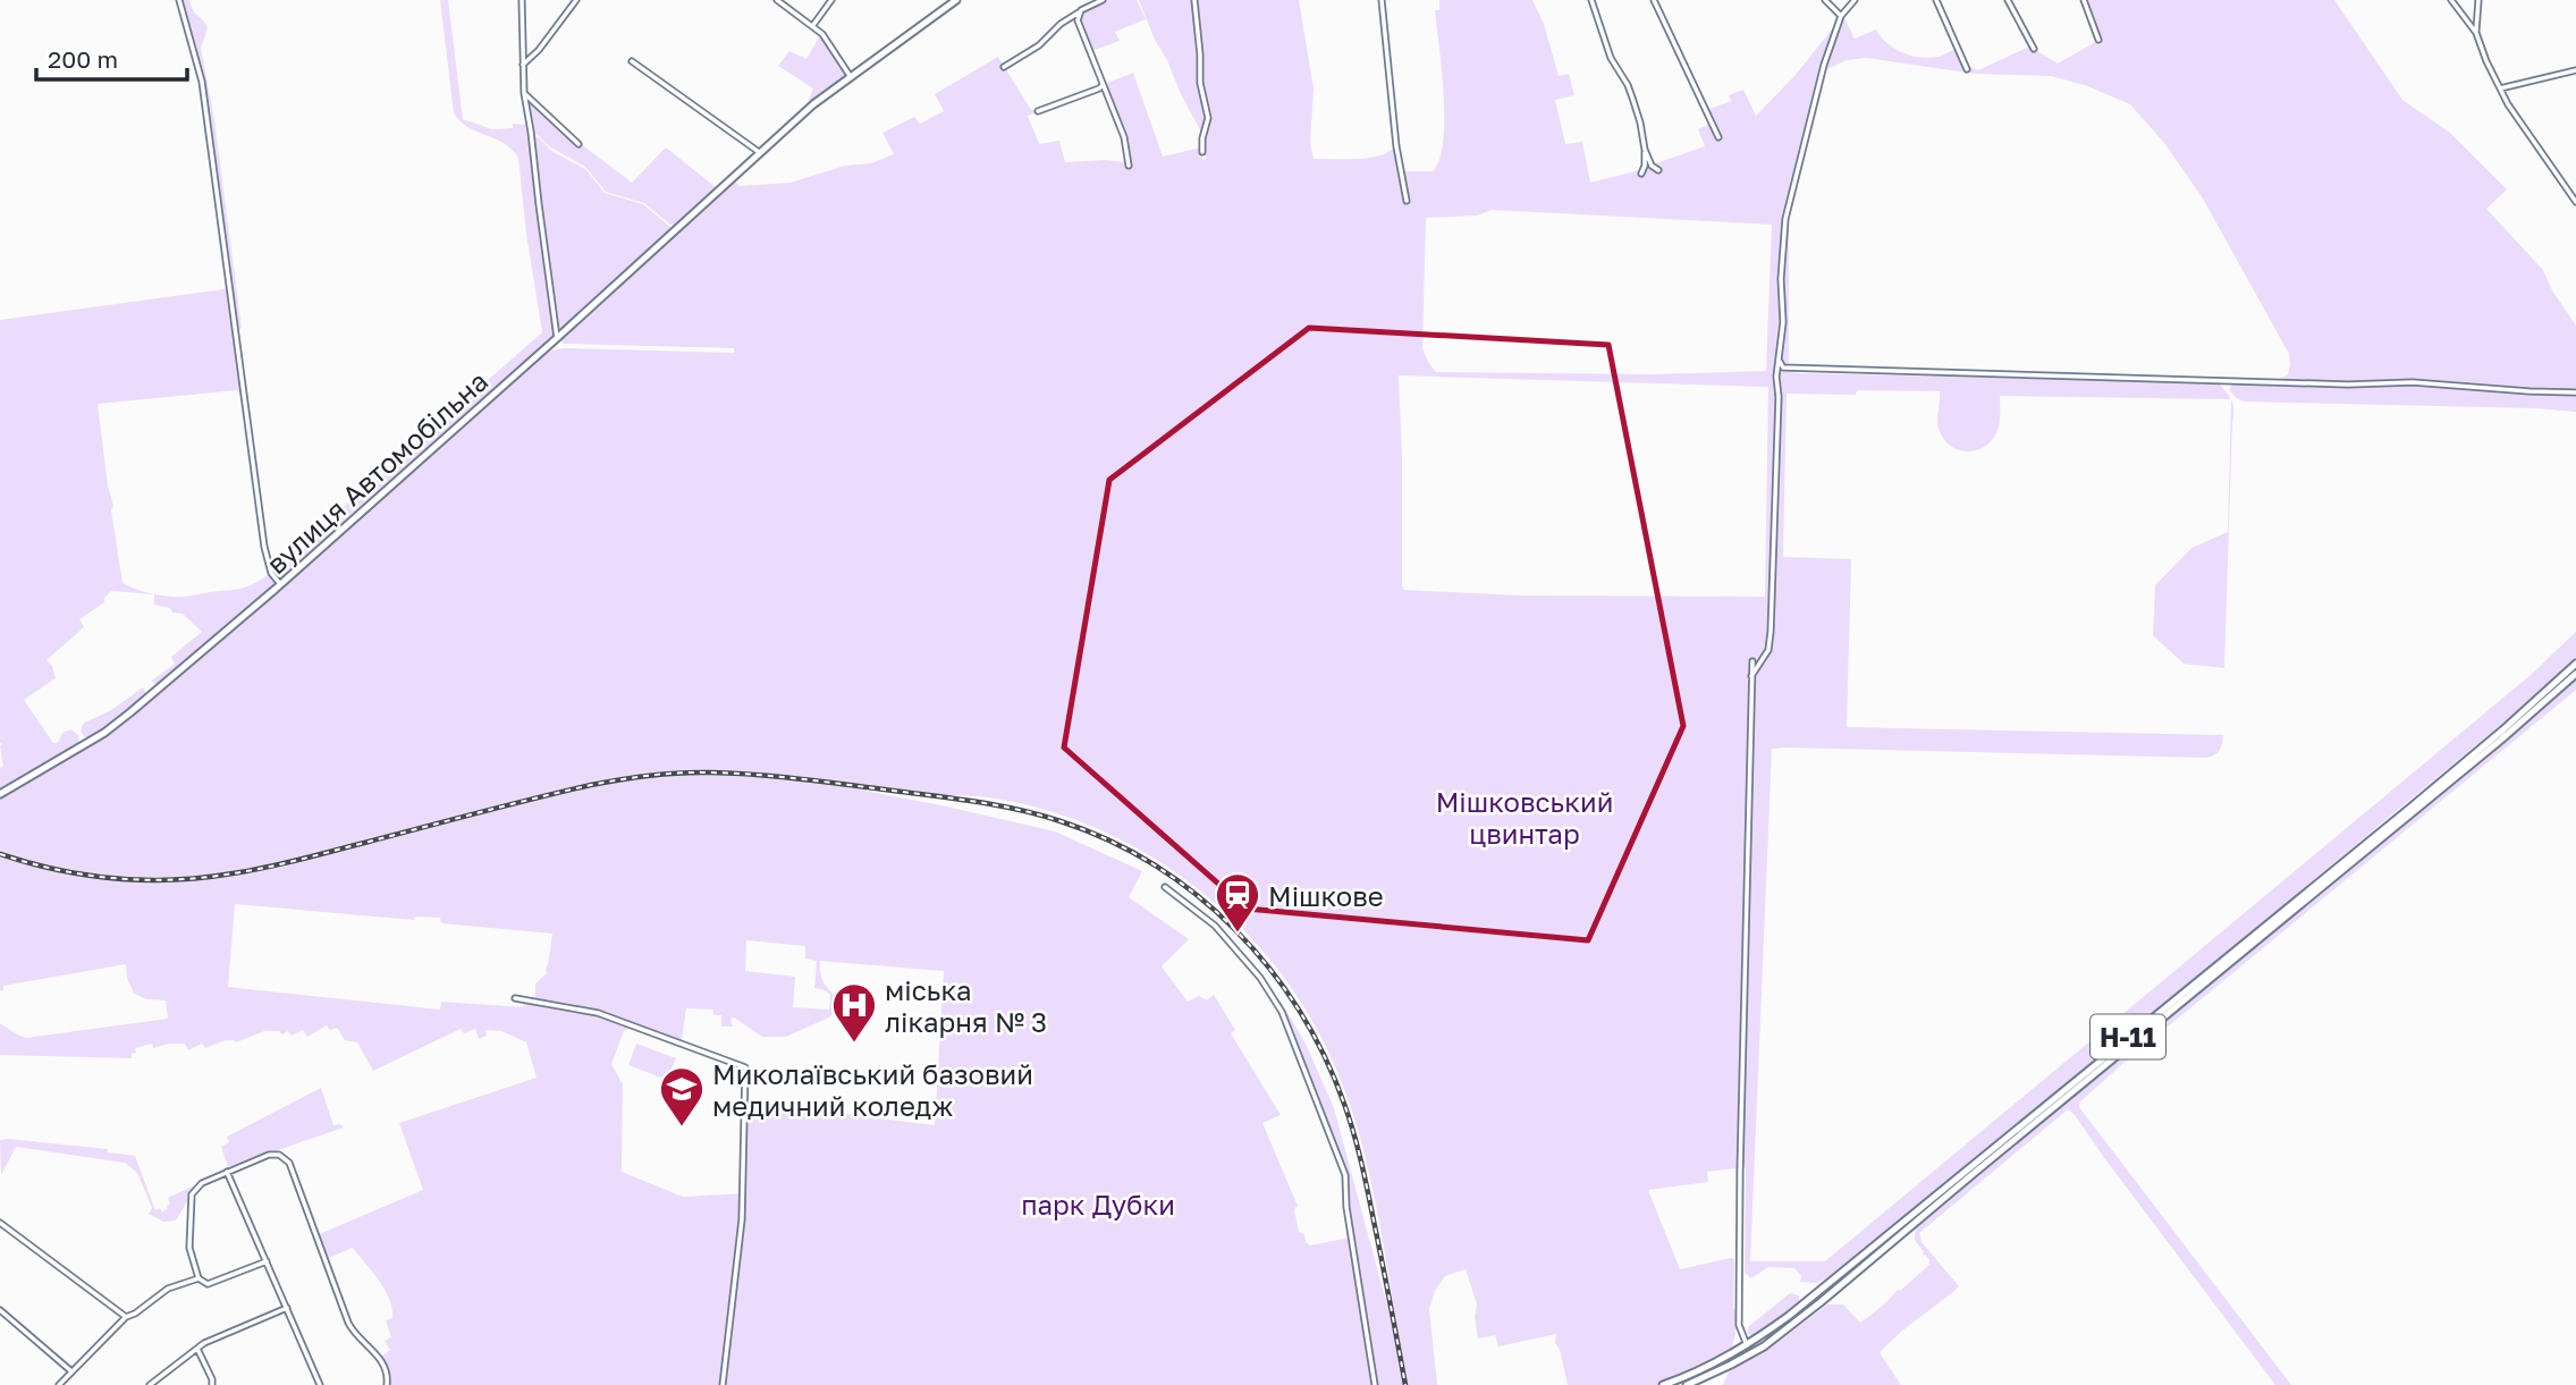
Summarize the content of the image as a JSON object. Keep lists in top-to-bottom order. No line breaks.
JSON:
{"streets":{"main road":["вулиця Автомобільна","Н-11"]},"parks":["Мішковський цвинтар","парк Дубки"],"places":{"station":["Мішкове"],"hospital":["міська лікарня № 3"],"school or university":["Миколаївський базовий медичний коледж"]},"scale_bar":"200 m"}
